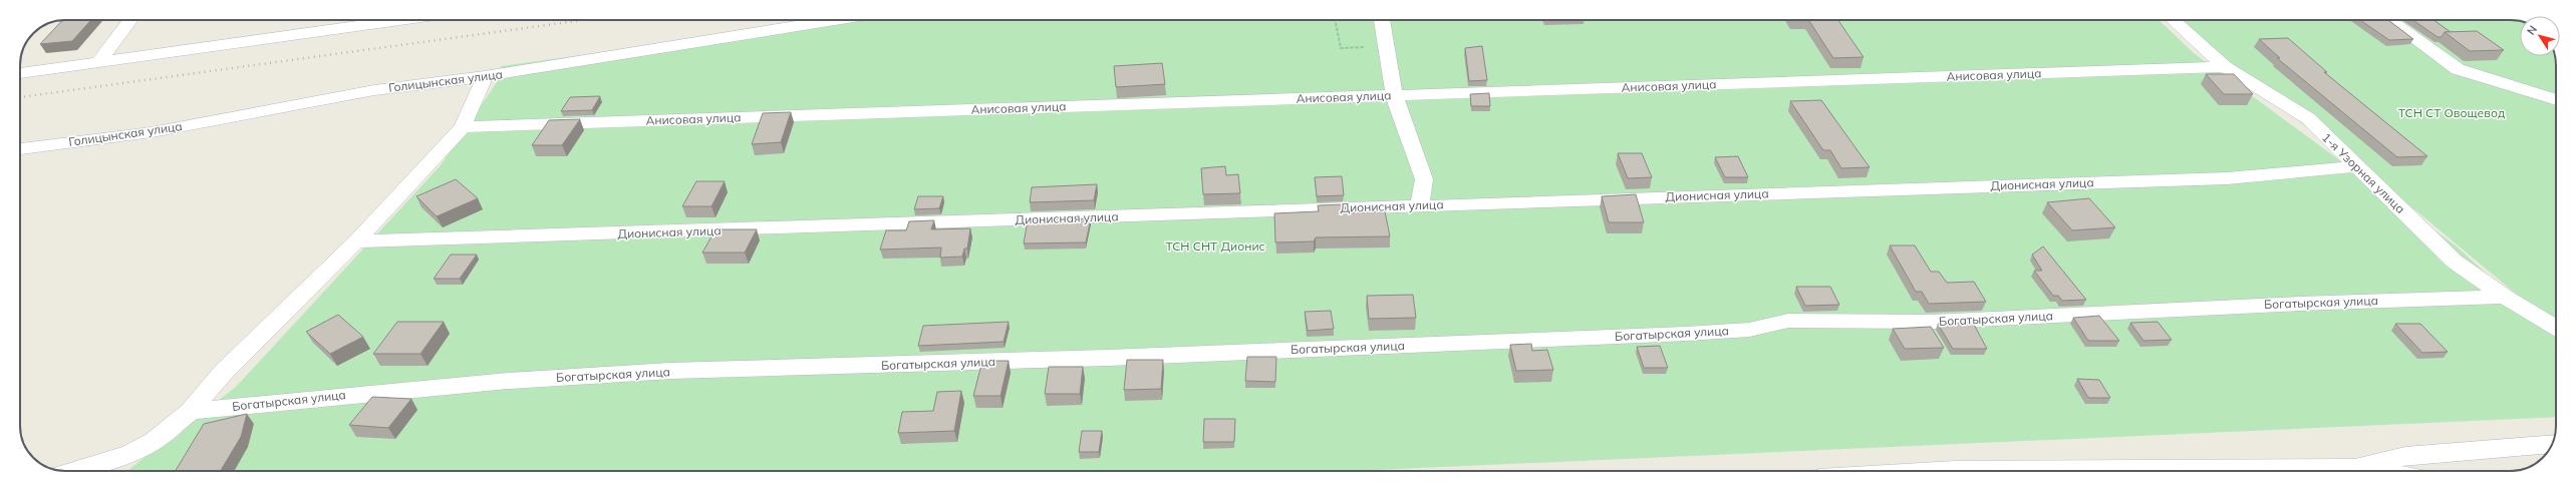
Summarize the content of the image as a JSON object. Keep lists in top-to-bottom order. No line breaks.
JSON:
{"streets":{"street":["Анисовая улица","Голицынская улица","1-я Узорная улица","Дионисная улица","Богатырская улица"]},"crossings":[["Анисовая улица","1-я Узорная улица"],["1-я Узорная улица","Дионисная улица"],["1-я Узорная улица","Богатырская улица"]],"parks":["ТСН СТ Овощевод","ТСН СНТ Дионис"],"north":"top left"}
